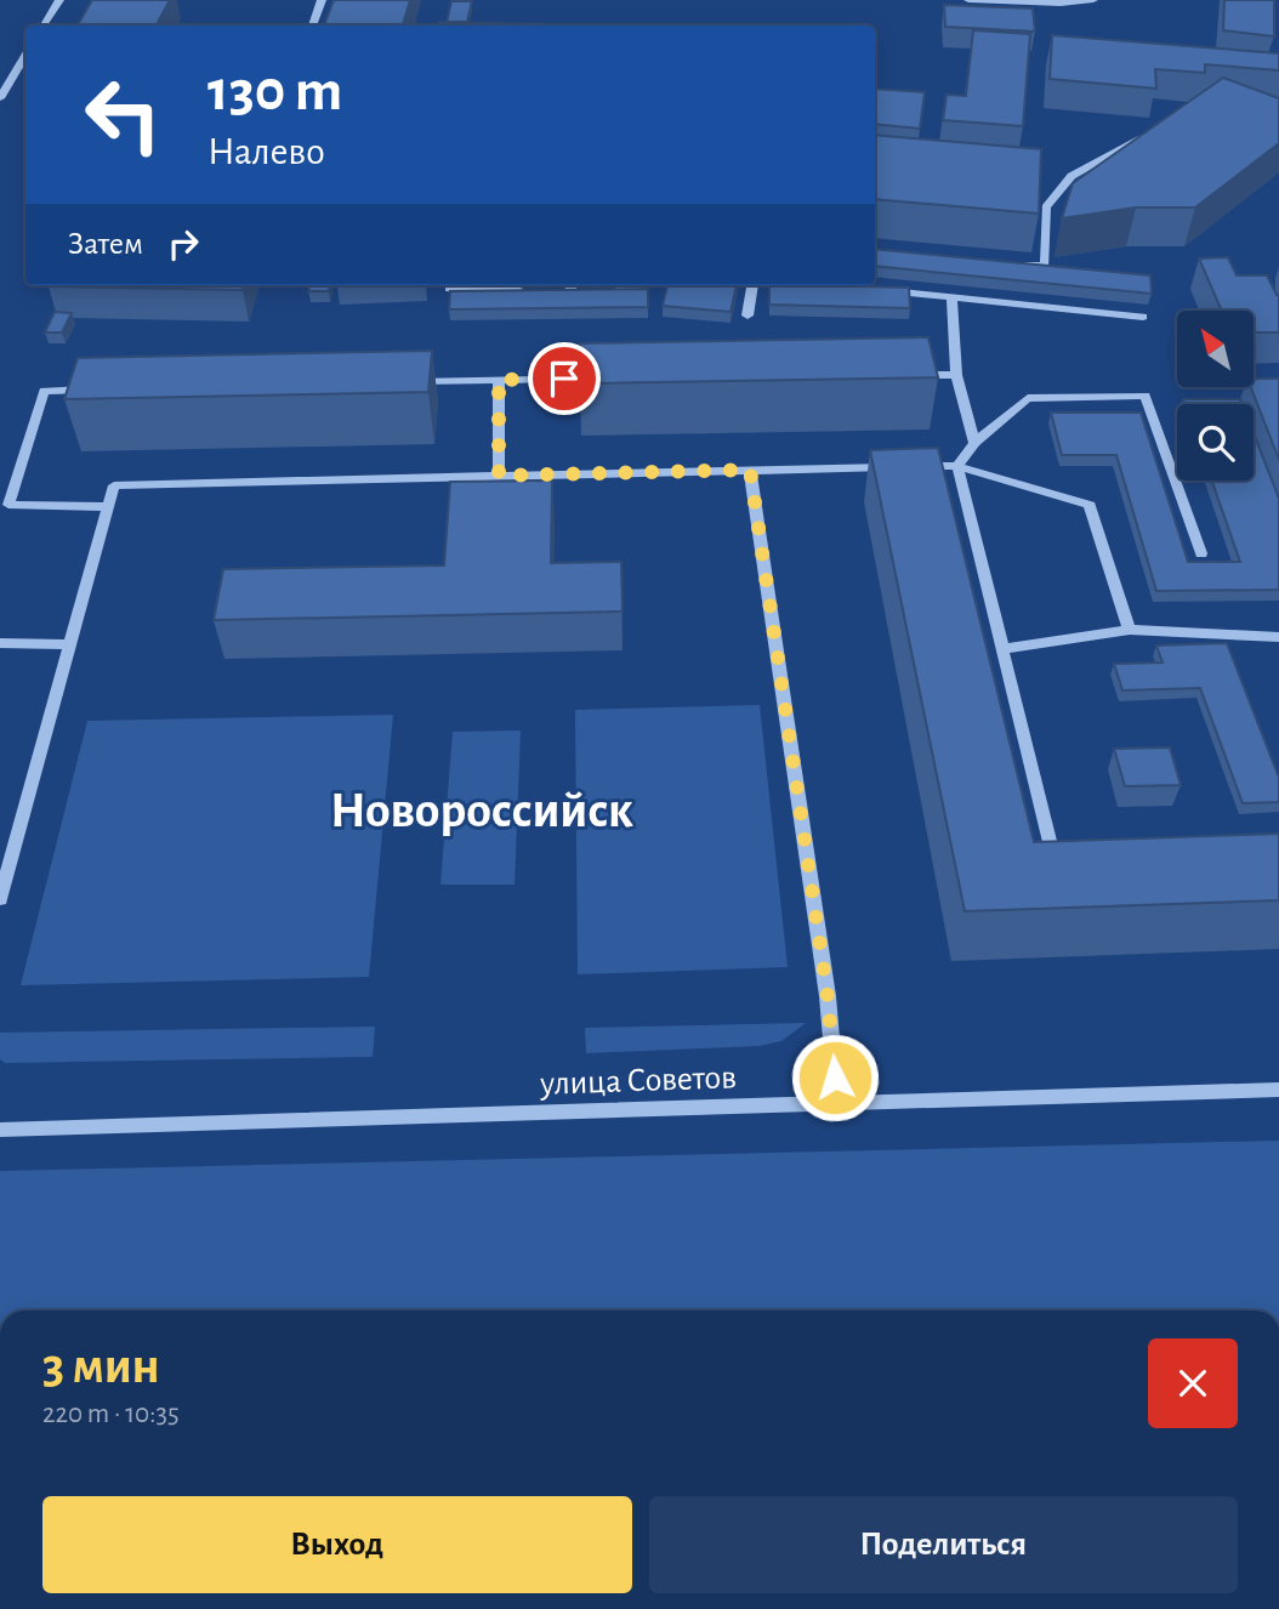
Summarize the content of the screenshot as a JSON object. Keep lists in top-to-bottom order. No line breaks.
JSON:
{"streets":{"street":["улица Советов"]},"districts":["Новороссийск"],"north":"top left","page":{"turn":["130 m","Налево"],"then":"Затем","heading":["3 мин","220 m · 10:35"],"buttons":["Выход","Поделиться"]}}
